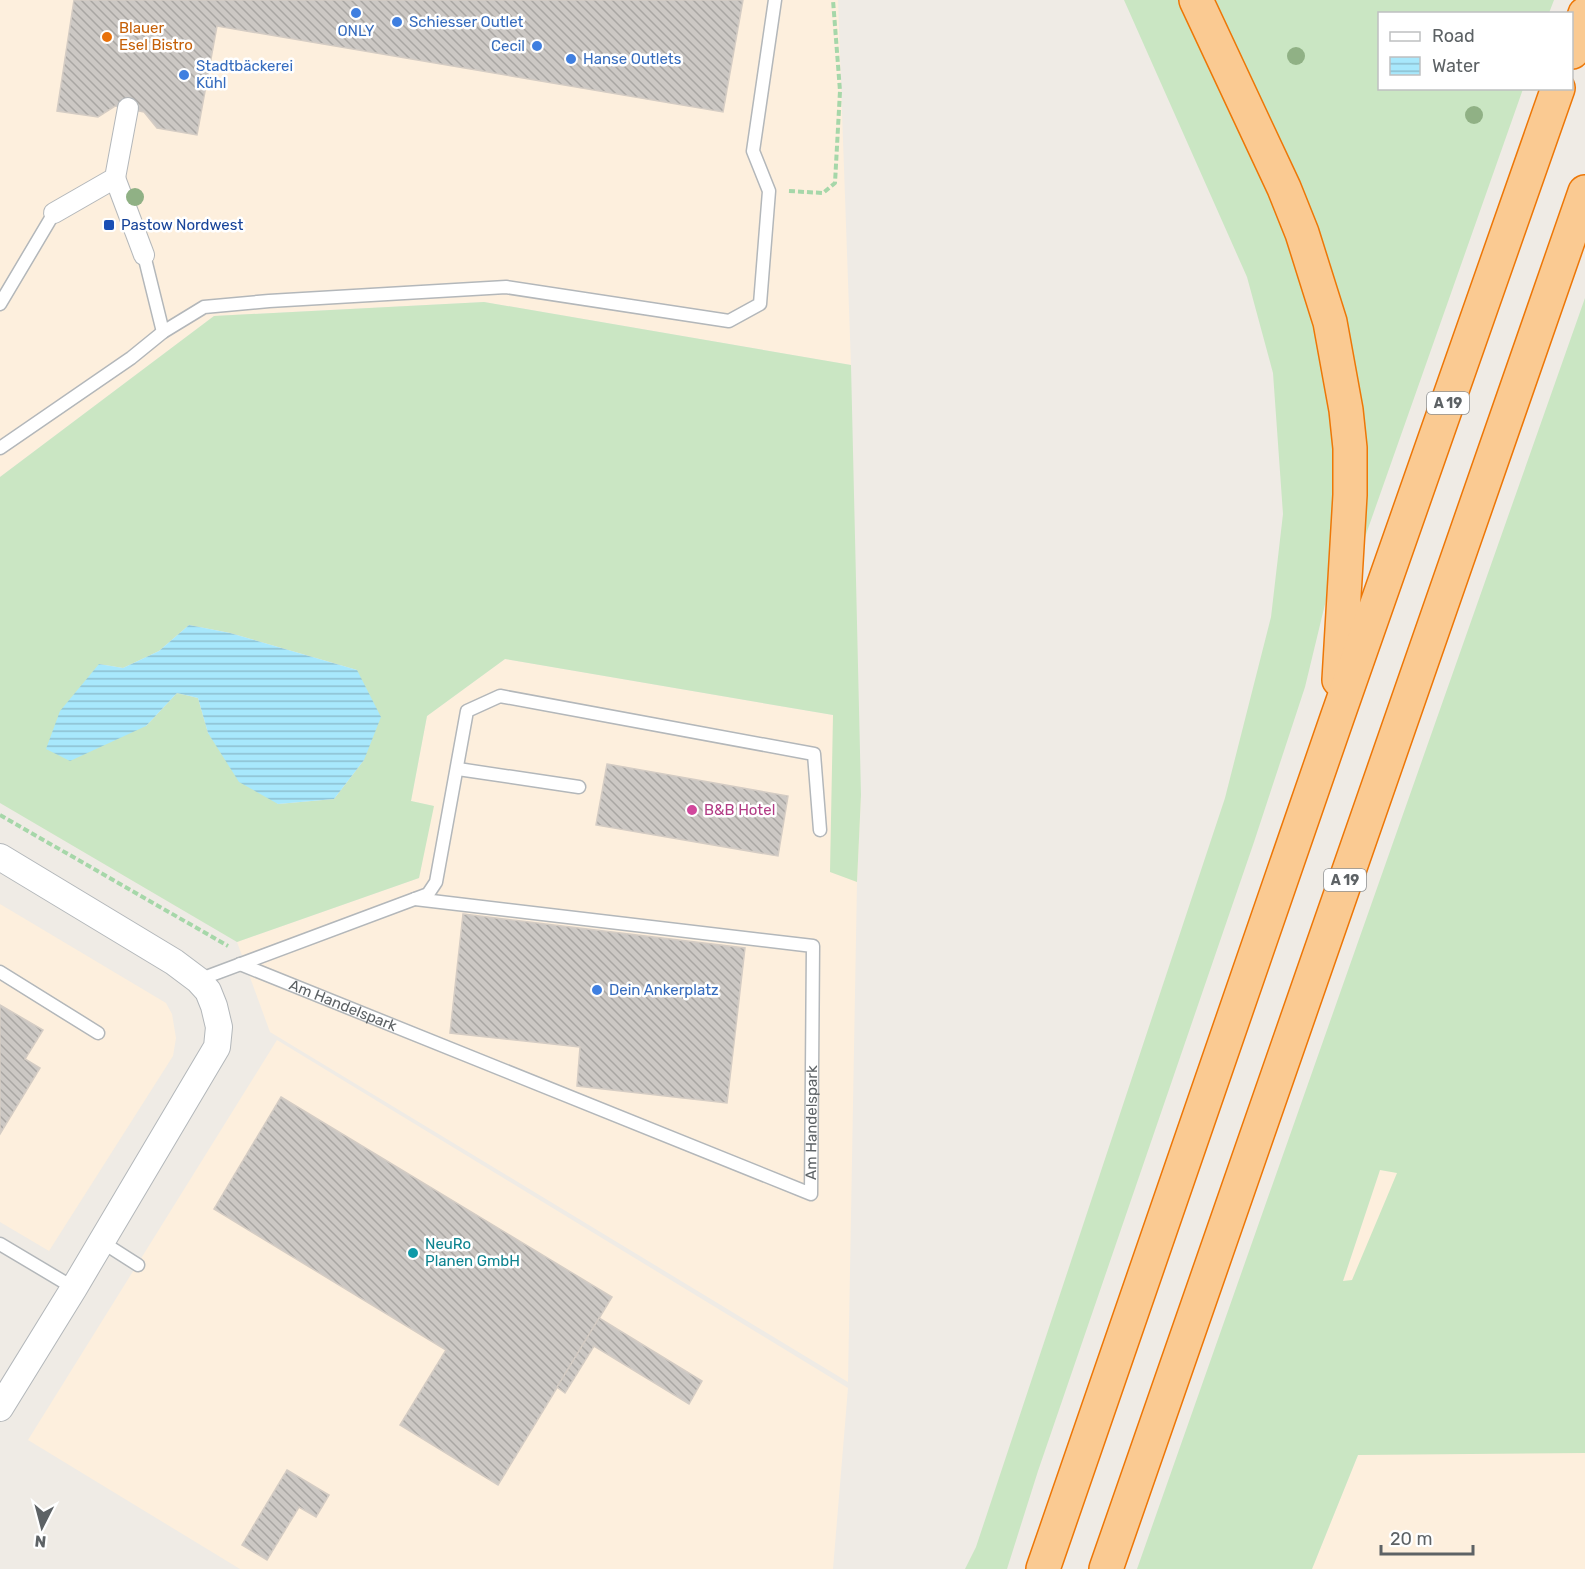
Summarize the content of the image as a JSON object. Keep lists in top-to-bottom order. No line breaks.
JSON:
{"streets":{"highway":["A 19"],"lane":["Am Handelspark"]},"places":{"other":["ONLY","Schiesser Outlet","Blauer Esel Bistro","Cecil","Hanse Outlets","Stadtbäckerei Kühl","B&B Hotel","Dein Ankerplatz","NeuRo Planen GmbH"],"transit":["Pastow Nordwest"]},"legend":["Road","Water"],"scale_bar":"20 m","north":"bottom"}
